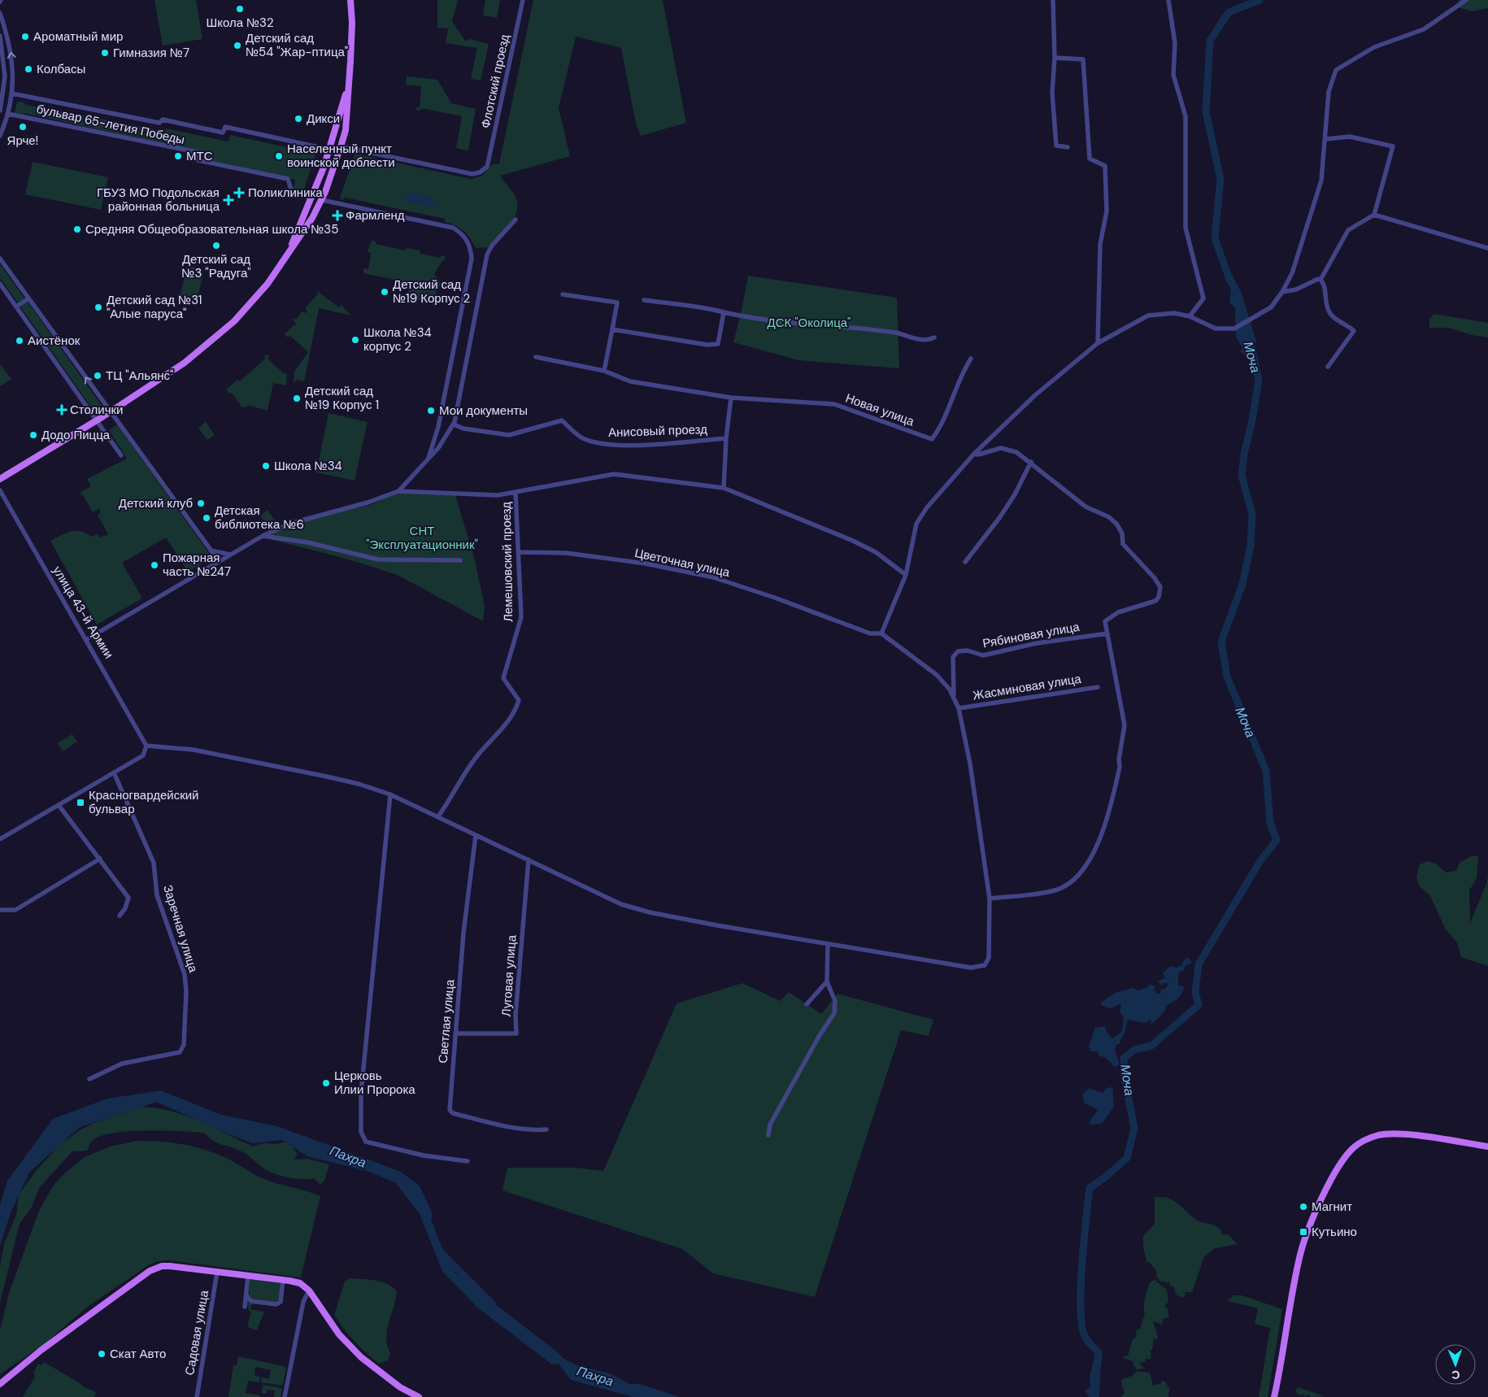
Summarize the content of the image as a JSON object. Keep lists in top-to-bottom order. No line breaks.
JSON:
{"streets":{"street":["Флотский проезд","бульвар 65-летия Победы","Новая улица","Анисовый проезд","Лемешовский проезд","Цветочная улица","улица 43-й Армии","Рябиновая улица","Жасминовая улица","Заречная улица","Луговая улица","Светлая улица","Садовая улица"]},"crossings":[["Лемешовский проезд","Цветочная улица"],["Луговая улица","Светлая улица"]],"water":["Моча","Пахра"],"parks":["ДСК \"Околица\"","СНТ \"Эксплуатационник\""],"places":{"other":["Школа №32","Ароматный мир","Детский сад №54 \"Жар-птица\"","Гимназия №7","Колбасы","Дикси","Ярче!","МТС","Населенный пункт воинской доблести","Средняя Общеобразовательная школа №35","Детский сад №3 \"Радуга\"","Детский сад №19 Корпус 2","Детский сад №31 \"Алые паруса\"","Школа №34 корпус 2","Аистёнок","ТЦ \"Альянс\"","Детский сад №19 Корпус 1","Мои документы","Додо Пицца","Школа №34","Детский клуб","Детская библиотека №6","Пожарная часть №247","Церковь Илии Пророка","Магнит","Скат Авто"],"health":["Поликлиника","ГБУЗ МО Подольская районная больница","Фармленд","Столички"],"transit":["Красногвардейский бульвар","Кутьино"]},"north":"bottom"}
